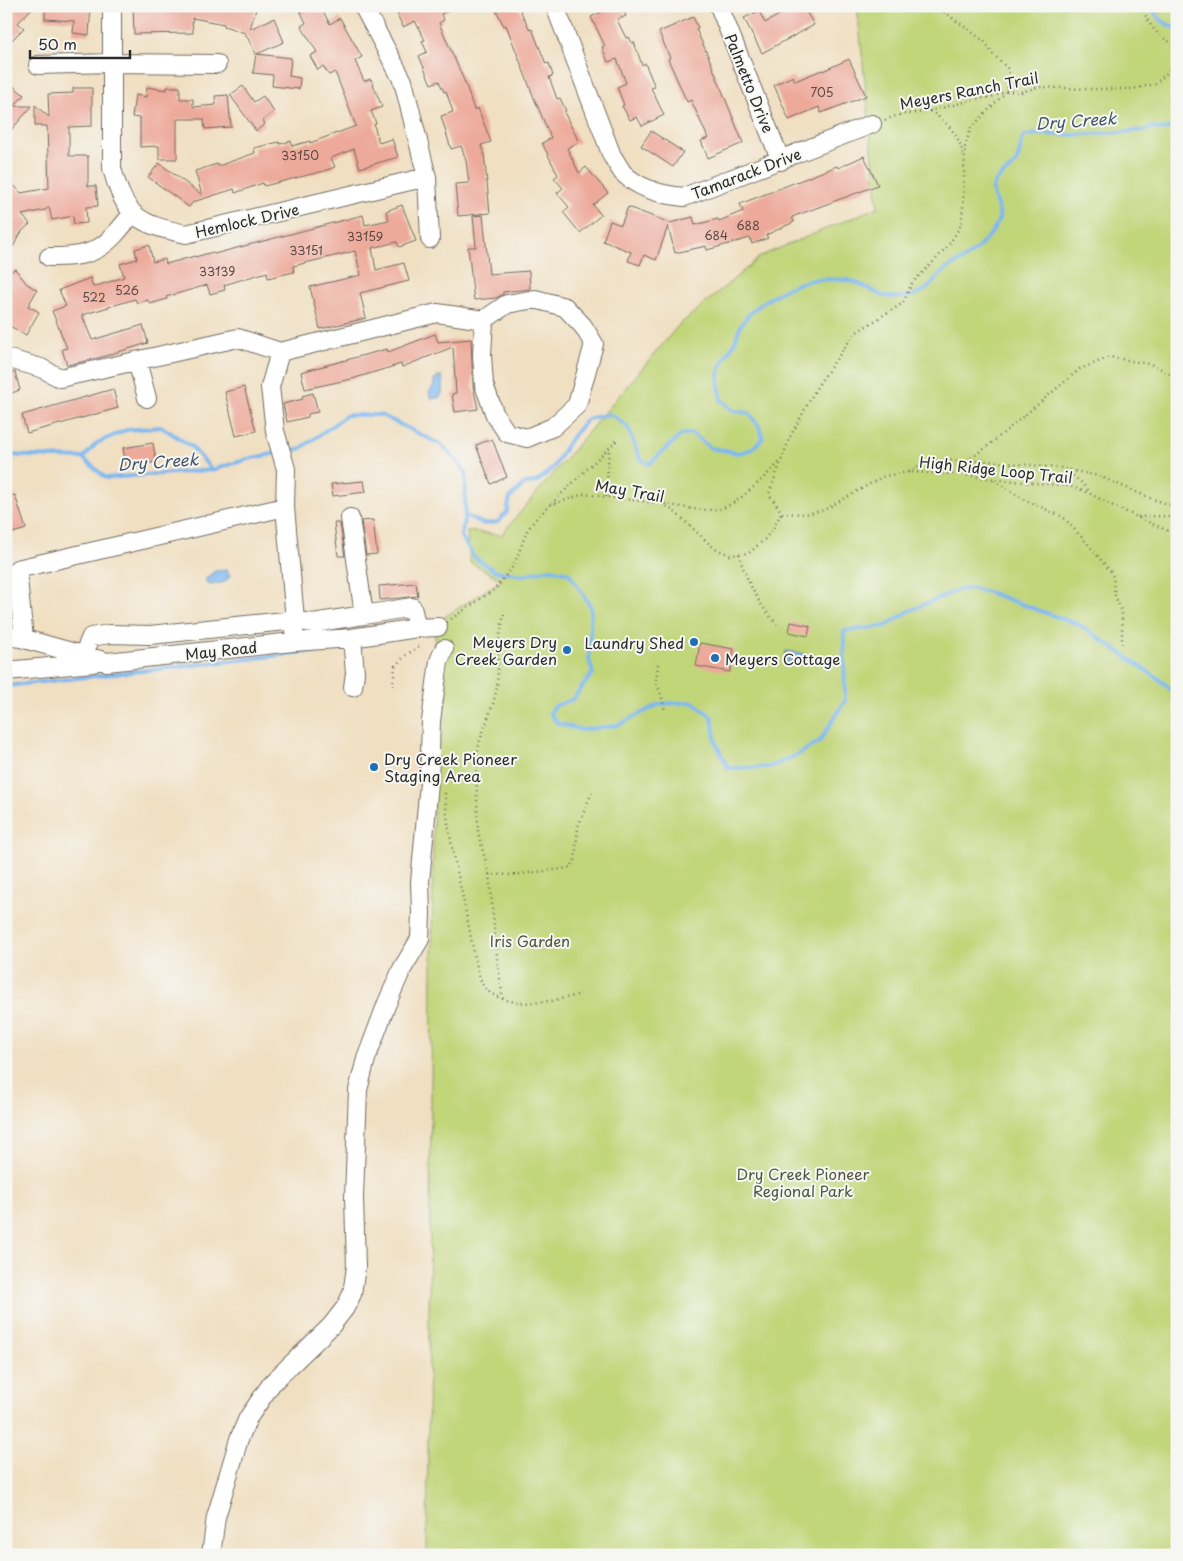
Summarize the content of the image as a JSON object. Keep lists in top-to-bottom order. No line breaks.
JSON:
{"streets":{"street":["Palmetto Drive","Tamarack Drive","Hemlock Drive","May Road"],"path":["Meyers Ranch Trail","High Ridge Loop Trail","May Trail"]},"crossings":[["Palmetto Drive","Tamarack Drive"],["Meyers Ranch Trail","Tamarack Drive"],["May Trail","May Road"]],"water":["Dry Creek"],"parks":["Iris Garden","Dry Creek Pioneer Regional Park"],"places":["Laundry Shed","Meyers Dry Creek Garden","Meyers Cottage","Dry Creek Pioneer Staging Area"],"house_numbers":["705","33150","688","684","33159","33151","33139","526","522"],"scale_bar":"50 m"}
